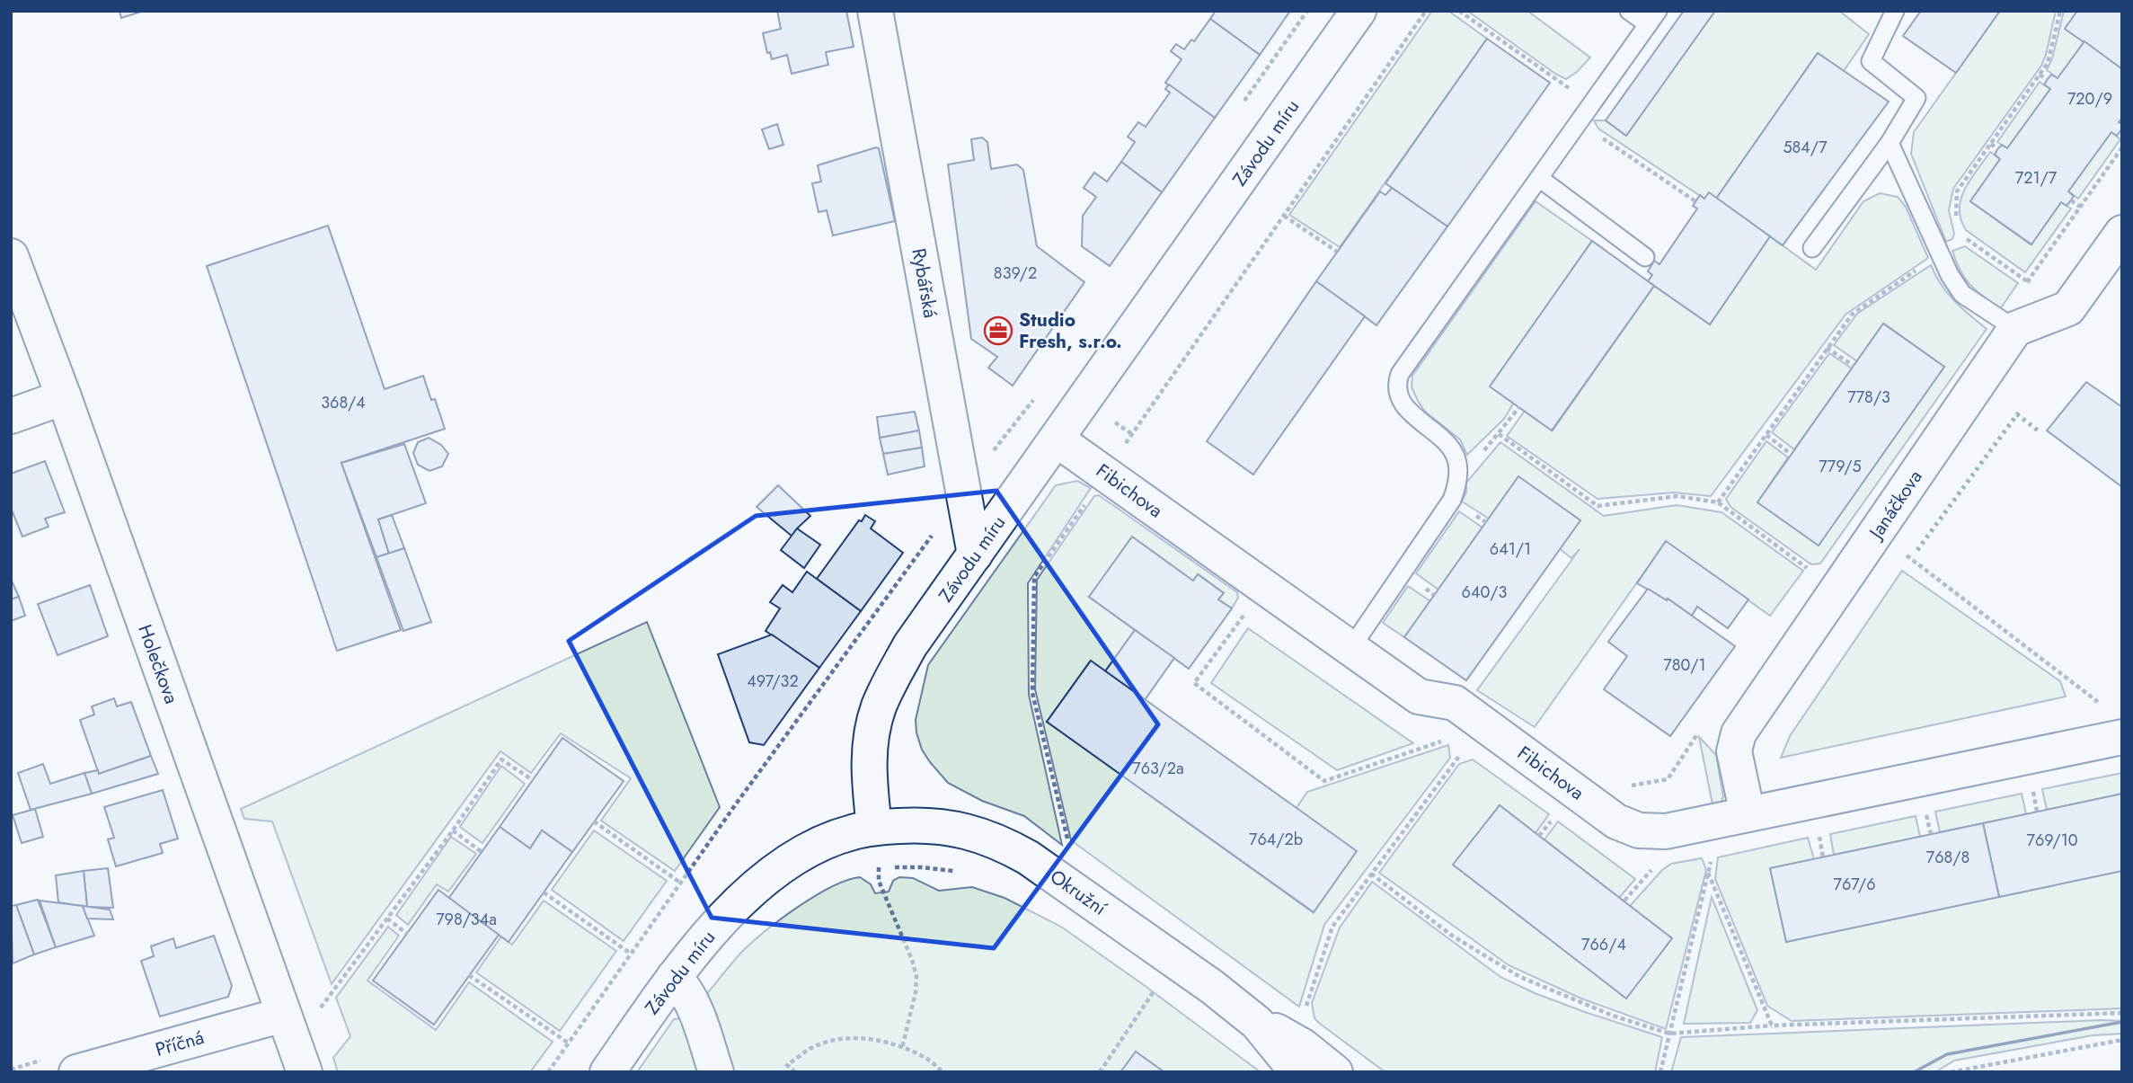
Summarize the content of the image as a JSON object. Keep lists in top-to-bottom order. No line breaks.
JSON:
{"streets":{"street":["Závodu míru","Rybářská","Fibichova","Janáčkova","Holečkova","Okružní","Příčná"]},"crossings":[["Závodu míru","Rybářská"],["Závodu míru","Fibichova"],["Závodu míru","Okružní"],["Fibichova","Janáčkova"],["Holečkova","Příčná"]],"places":{"office":["Studio Fresh, s.r.o."]},"house_numbers":["720/9","584/7","721/7","839/2","778/3","368/4","779/5","641/1","640/3","780/1","497/32","763/2a","764/2b","769/10","768/8","767/6","798/34a","766/4"]}
